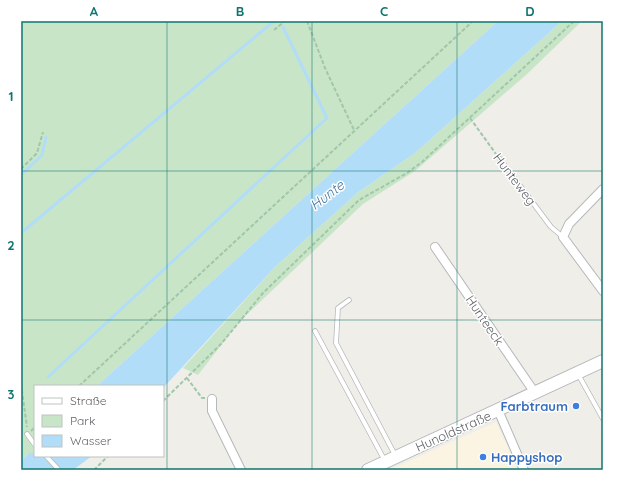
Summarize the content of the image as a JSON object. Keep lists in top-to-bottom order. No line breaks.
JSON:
{"streets":{"street":["Hunteweg","Hunteeck","Hunoldstraße"]},"crossings":[["Hunteeck","Hunoldstraße"]],"water":["Hunte"],"places":["Farbtraum","Happyshop"],"legend":["Straße","Park","Wasser"],"grid":{"columns":["A","B","C","D"],"rows":["1","2","3"]}}
